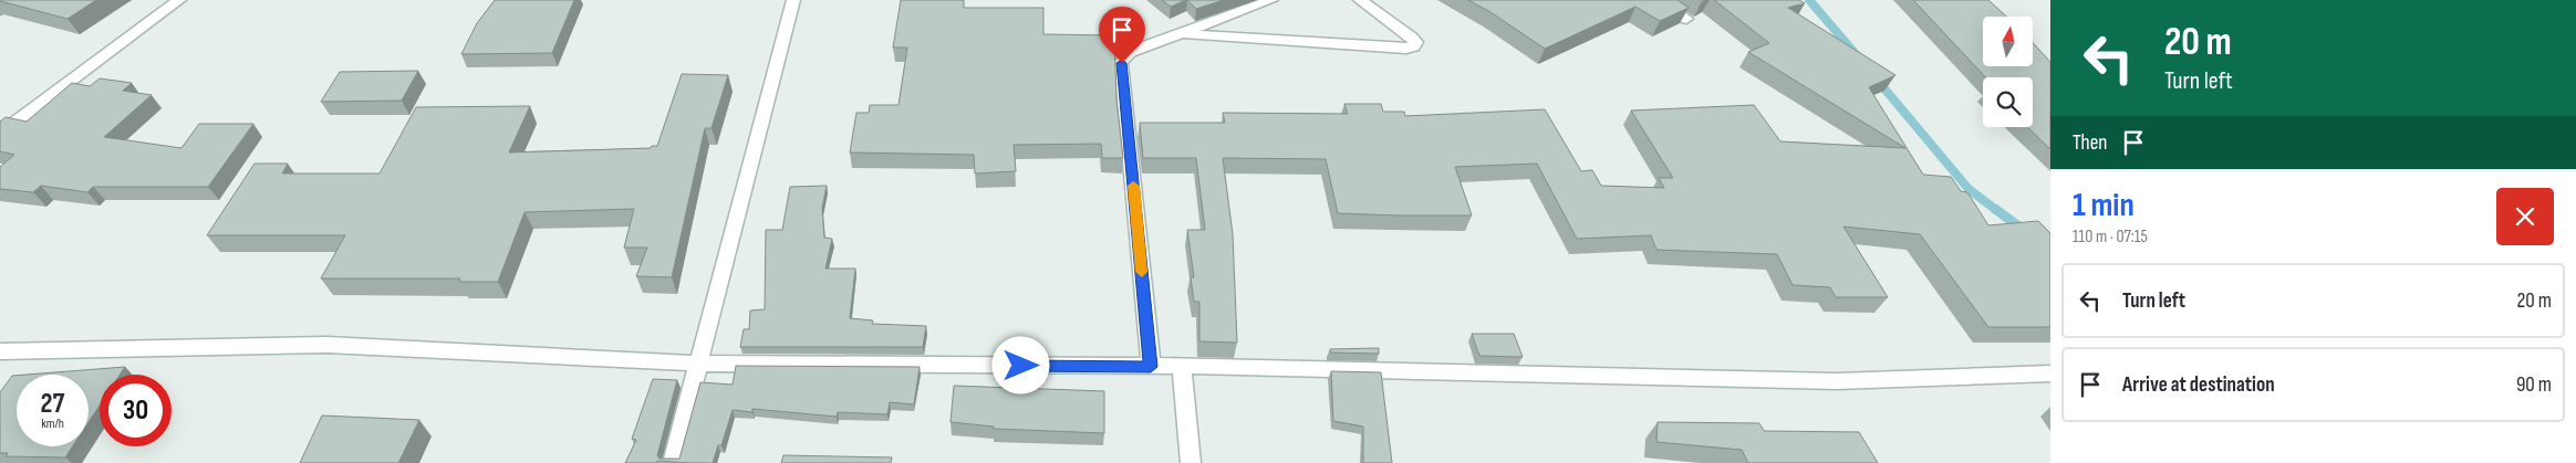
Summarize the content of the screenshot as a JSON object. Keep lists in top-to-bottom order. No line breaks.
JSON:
{"north":"top","page":{"turn":["20 m","Turn left"],"then":"Then","heading":["1 min","110 m · 07:15"],"list":[{"name":"Turn left","value":"20 m"},{"name":"Arrive at destination","value":"90 m"}],"speed":"27 km/h","limit":"30"}}
